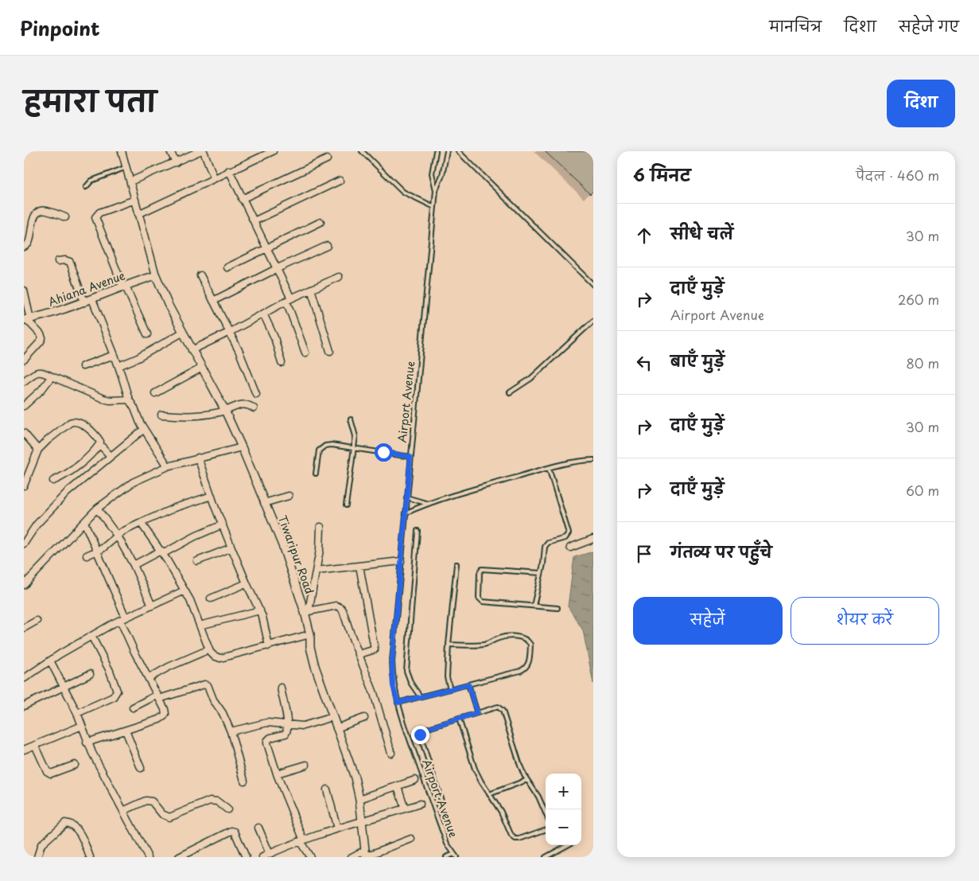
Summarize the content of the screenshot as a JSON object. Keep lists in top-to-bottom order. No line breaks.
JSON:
{"streets":{"street":["Ahiana Avenue","Tiwaripur Road"],"lane":["Airport Avenue"]},"crossings":[["Ahiana Avenue","Tiwaripur Road"]],"page":{"header":"Pinpoint","nav":["मानचित्र","दिशा","सहेजे गए"],"title":"हमारा पता","buttons":["दिशा",["सहेजें","शेयर करें"]],"heading":["6 मिनट","पैदल · 460 m"],"list":[["सीधे चलें","30 m"],["दाएँ मुड़ें","Airport Avenue","260 m"],["बाएँ मुड़ें","80 m"],["दाएँ मुड़ें","30 m"],["दाएँ मुड़ें","60 m"],"गंतव्य पर पहुँचे"],"map_buttons":["+","−"]}}
